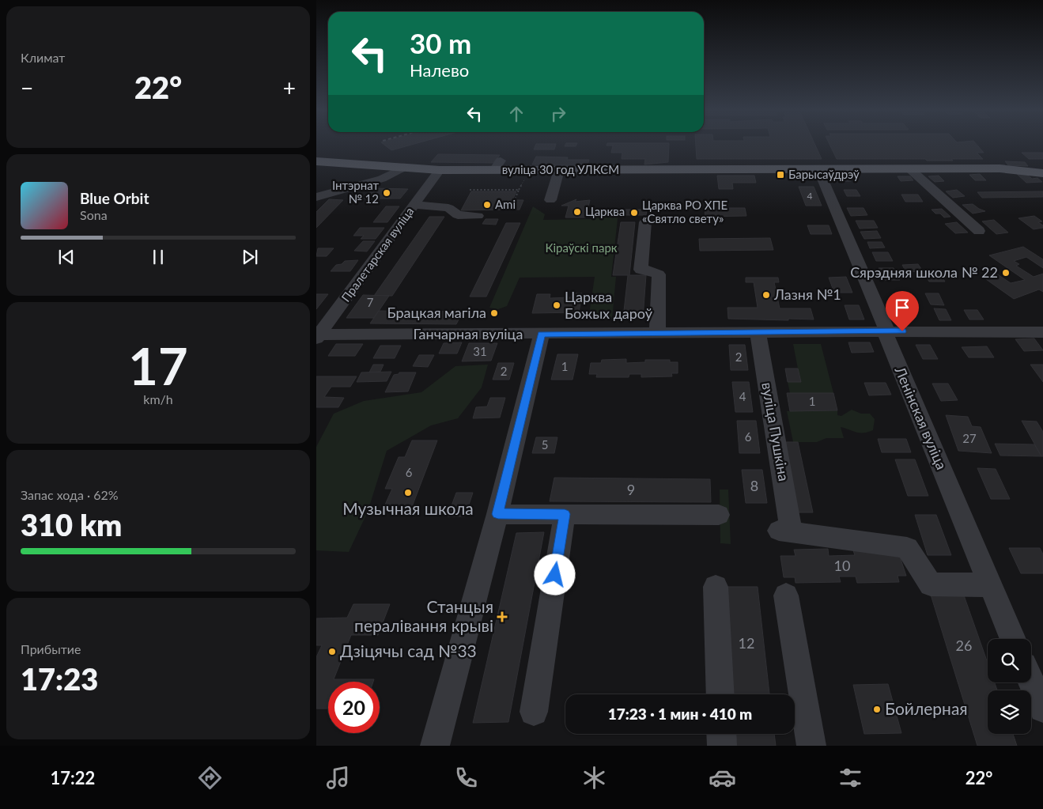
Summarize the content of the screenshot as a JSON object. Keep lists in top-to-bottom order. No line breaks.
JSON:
{"streets":{"main road":["вуліца 30 год УЛКСМ"],"street":["Пралетарская вуліца","Ганчарная вуліца","Ленінская вуліца","вуліца Пушкіна"]},"crossings":[["вуліца 30 год УЛКСМ","Пралетарская вуліца"],["вуліца 30 год УЛКСМ","Ленінская вуліца"],["Пралетарская вуліца","Ганчарная вуліца"],["Ганчарная вуліца","Ленінская вуліца"],["Ганчарная вуліца","вуліца Пушкіна"],["Ленінская вуліца","вуліца Пушкіна"]],"parks":["Кіраўскі парк"],"places":{"transit":["Барысаўдрэў"],"other":["Інтэрнат № 12","Ami","Царква","Царква РО ХПЕ «Святло свету»","Сярэдняя школа № 22","Лазня №1","Царква Божых дароў","Брацкая магіла","Музычная школа","Дзіцячы сад №33","Бойлерная"],"health":["Станцыя пералівання крыві"]},"house_numbers":["4","7","31","2","1","2","4","1","6","27","5","6","8","9","10","12","26"],"page":{"tile":["Климат",["17","km/h"],["Запас хода · 62%","310 km"],["Прибытие","17:23"]],"turn":["30 m","Налево"],"heat":["−","22°","+"],"song":["Blue Orbit","Sona"],"limit":"20","trip":"17:23 · 1 мин · 410 m","tabs":["17:22","22°"]}}
